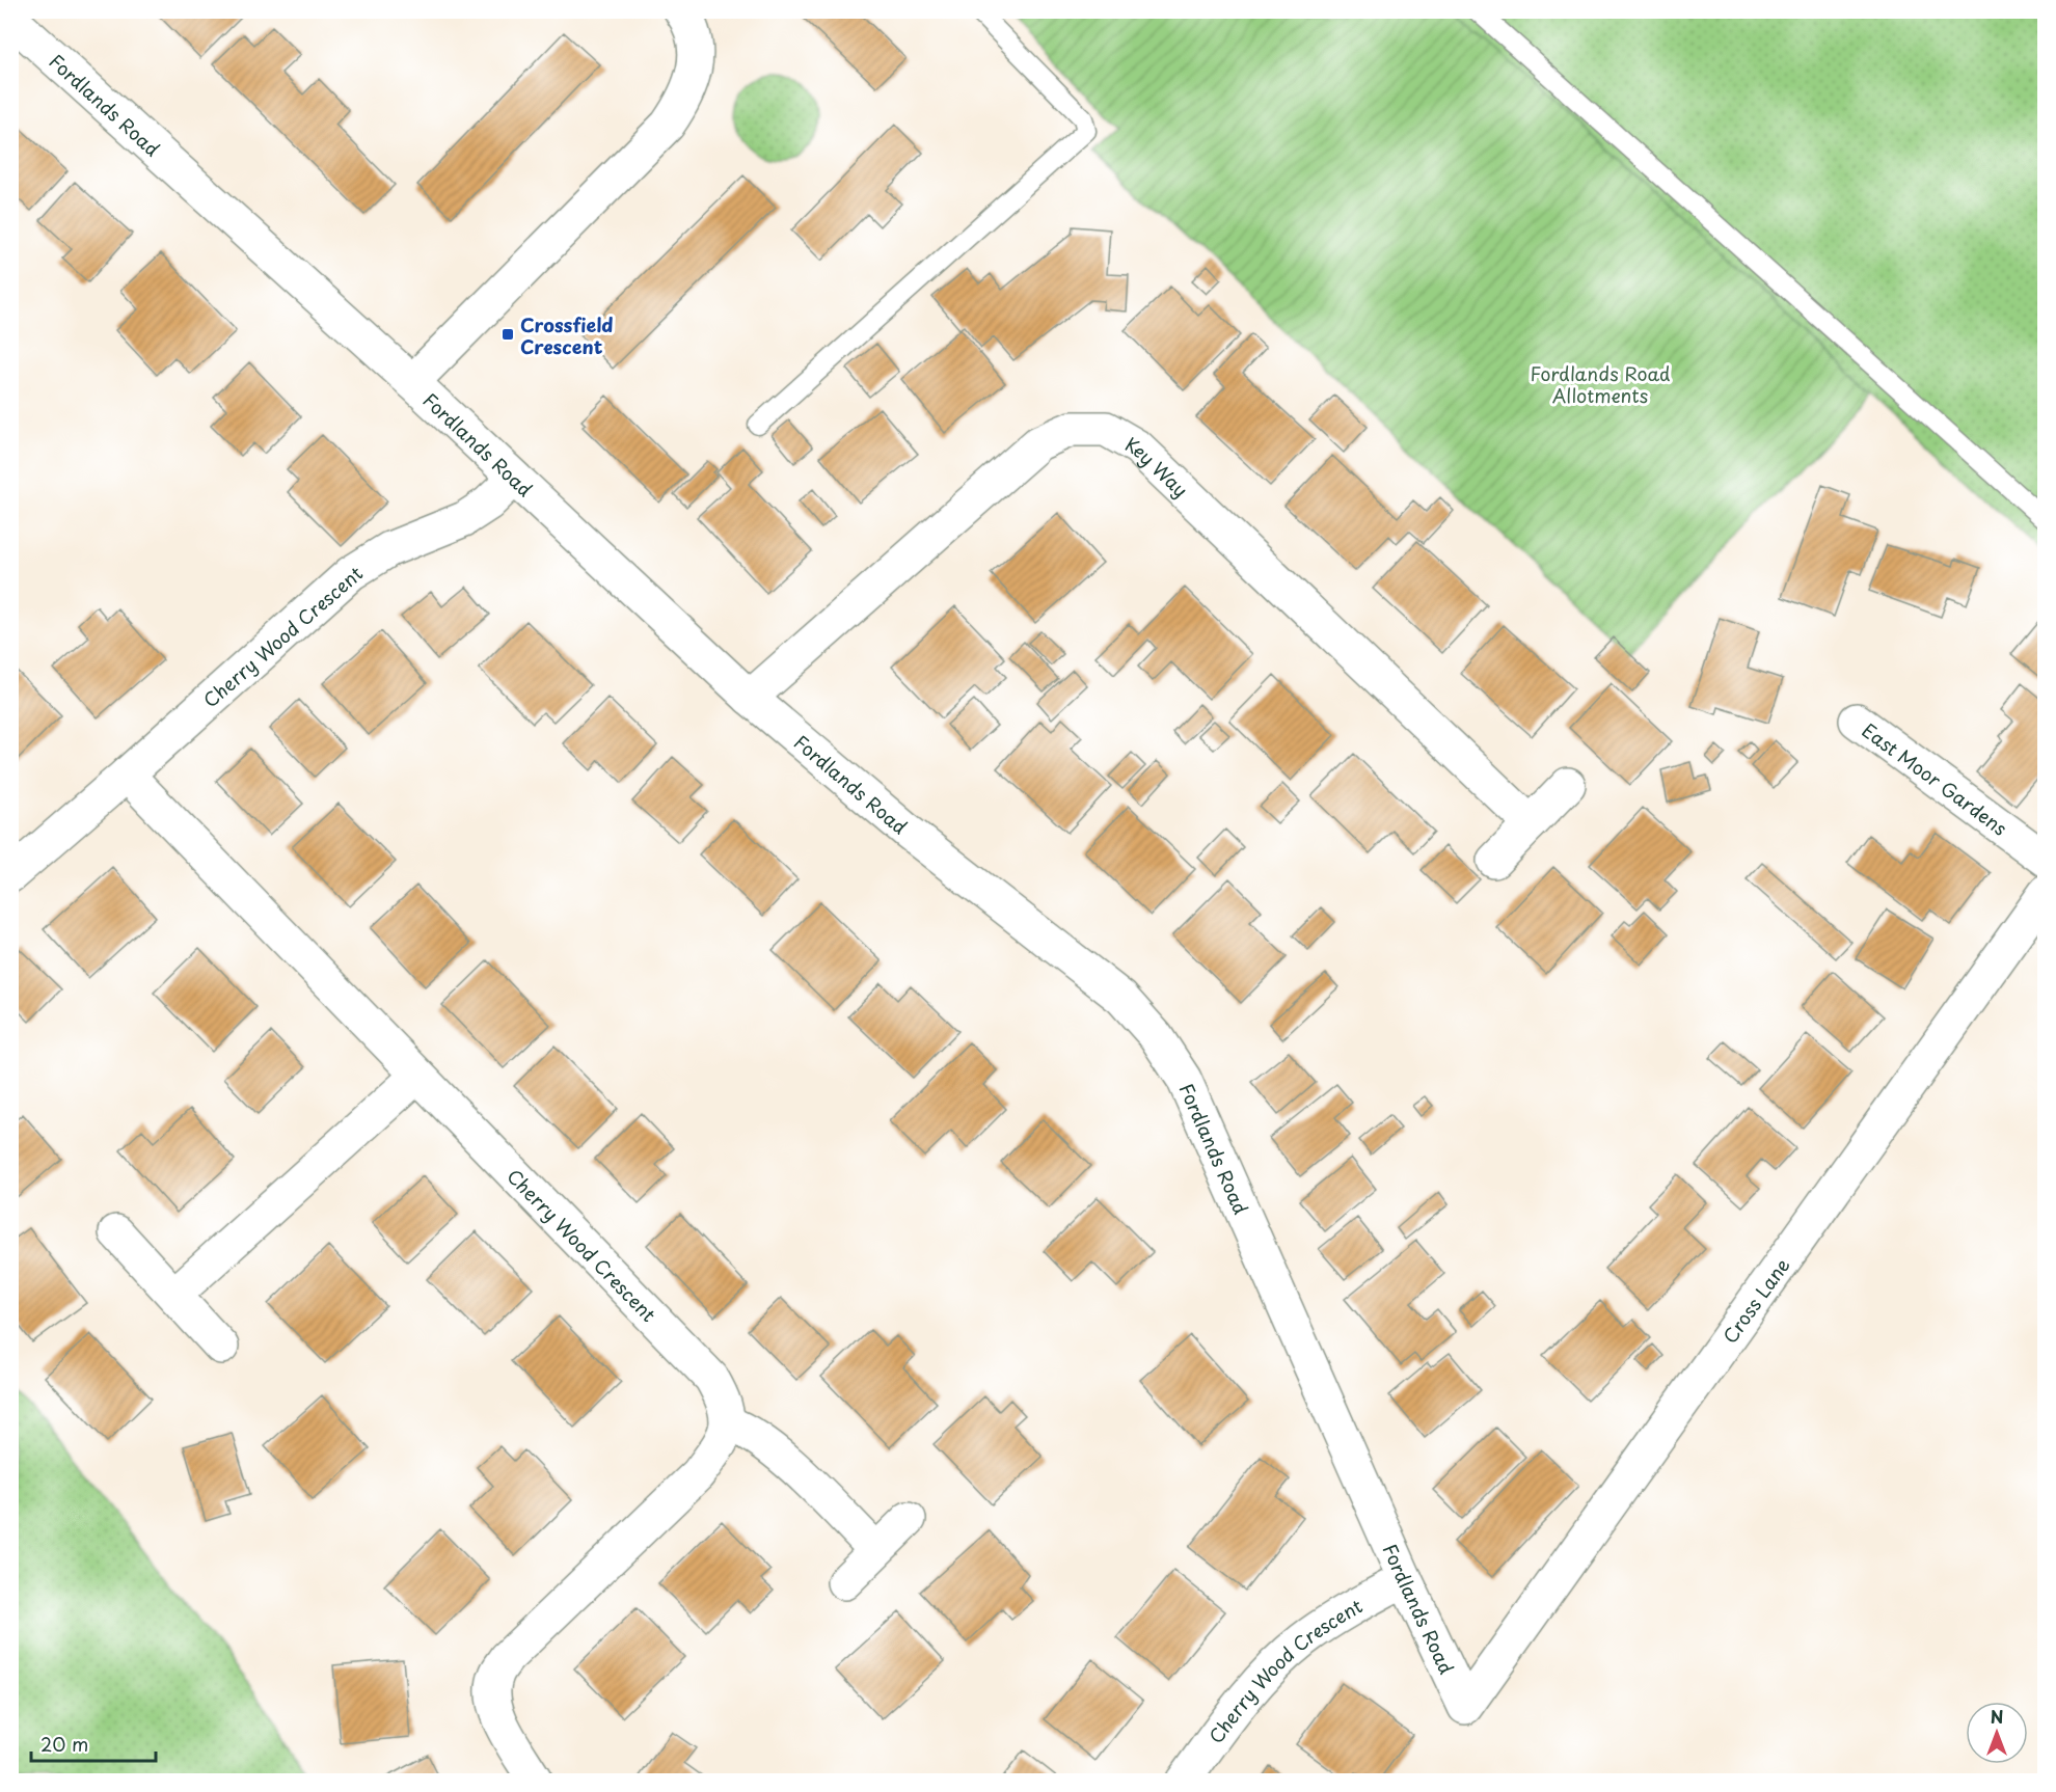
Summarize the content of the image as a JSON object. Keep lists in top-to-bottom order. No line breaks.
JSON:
{"streets":{"street":["Fordlands Road","Key Way","Cherry Wood Crescent","East Moor Gardens","Cross Lane"]},"crossings":[["Fordlands Road","Key Way"],["Fordlands Road","Cherry Wood Crescent"],["Fordlands Road","Cross Lane"]],"parks":["Fordlands Road Allotments"],"places":{"transit":["Crossfield Crescent"]},"scale_bar":"20 m","north":"top"}
